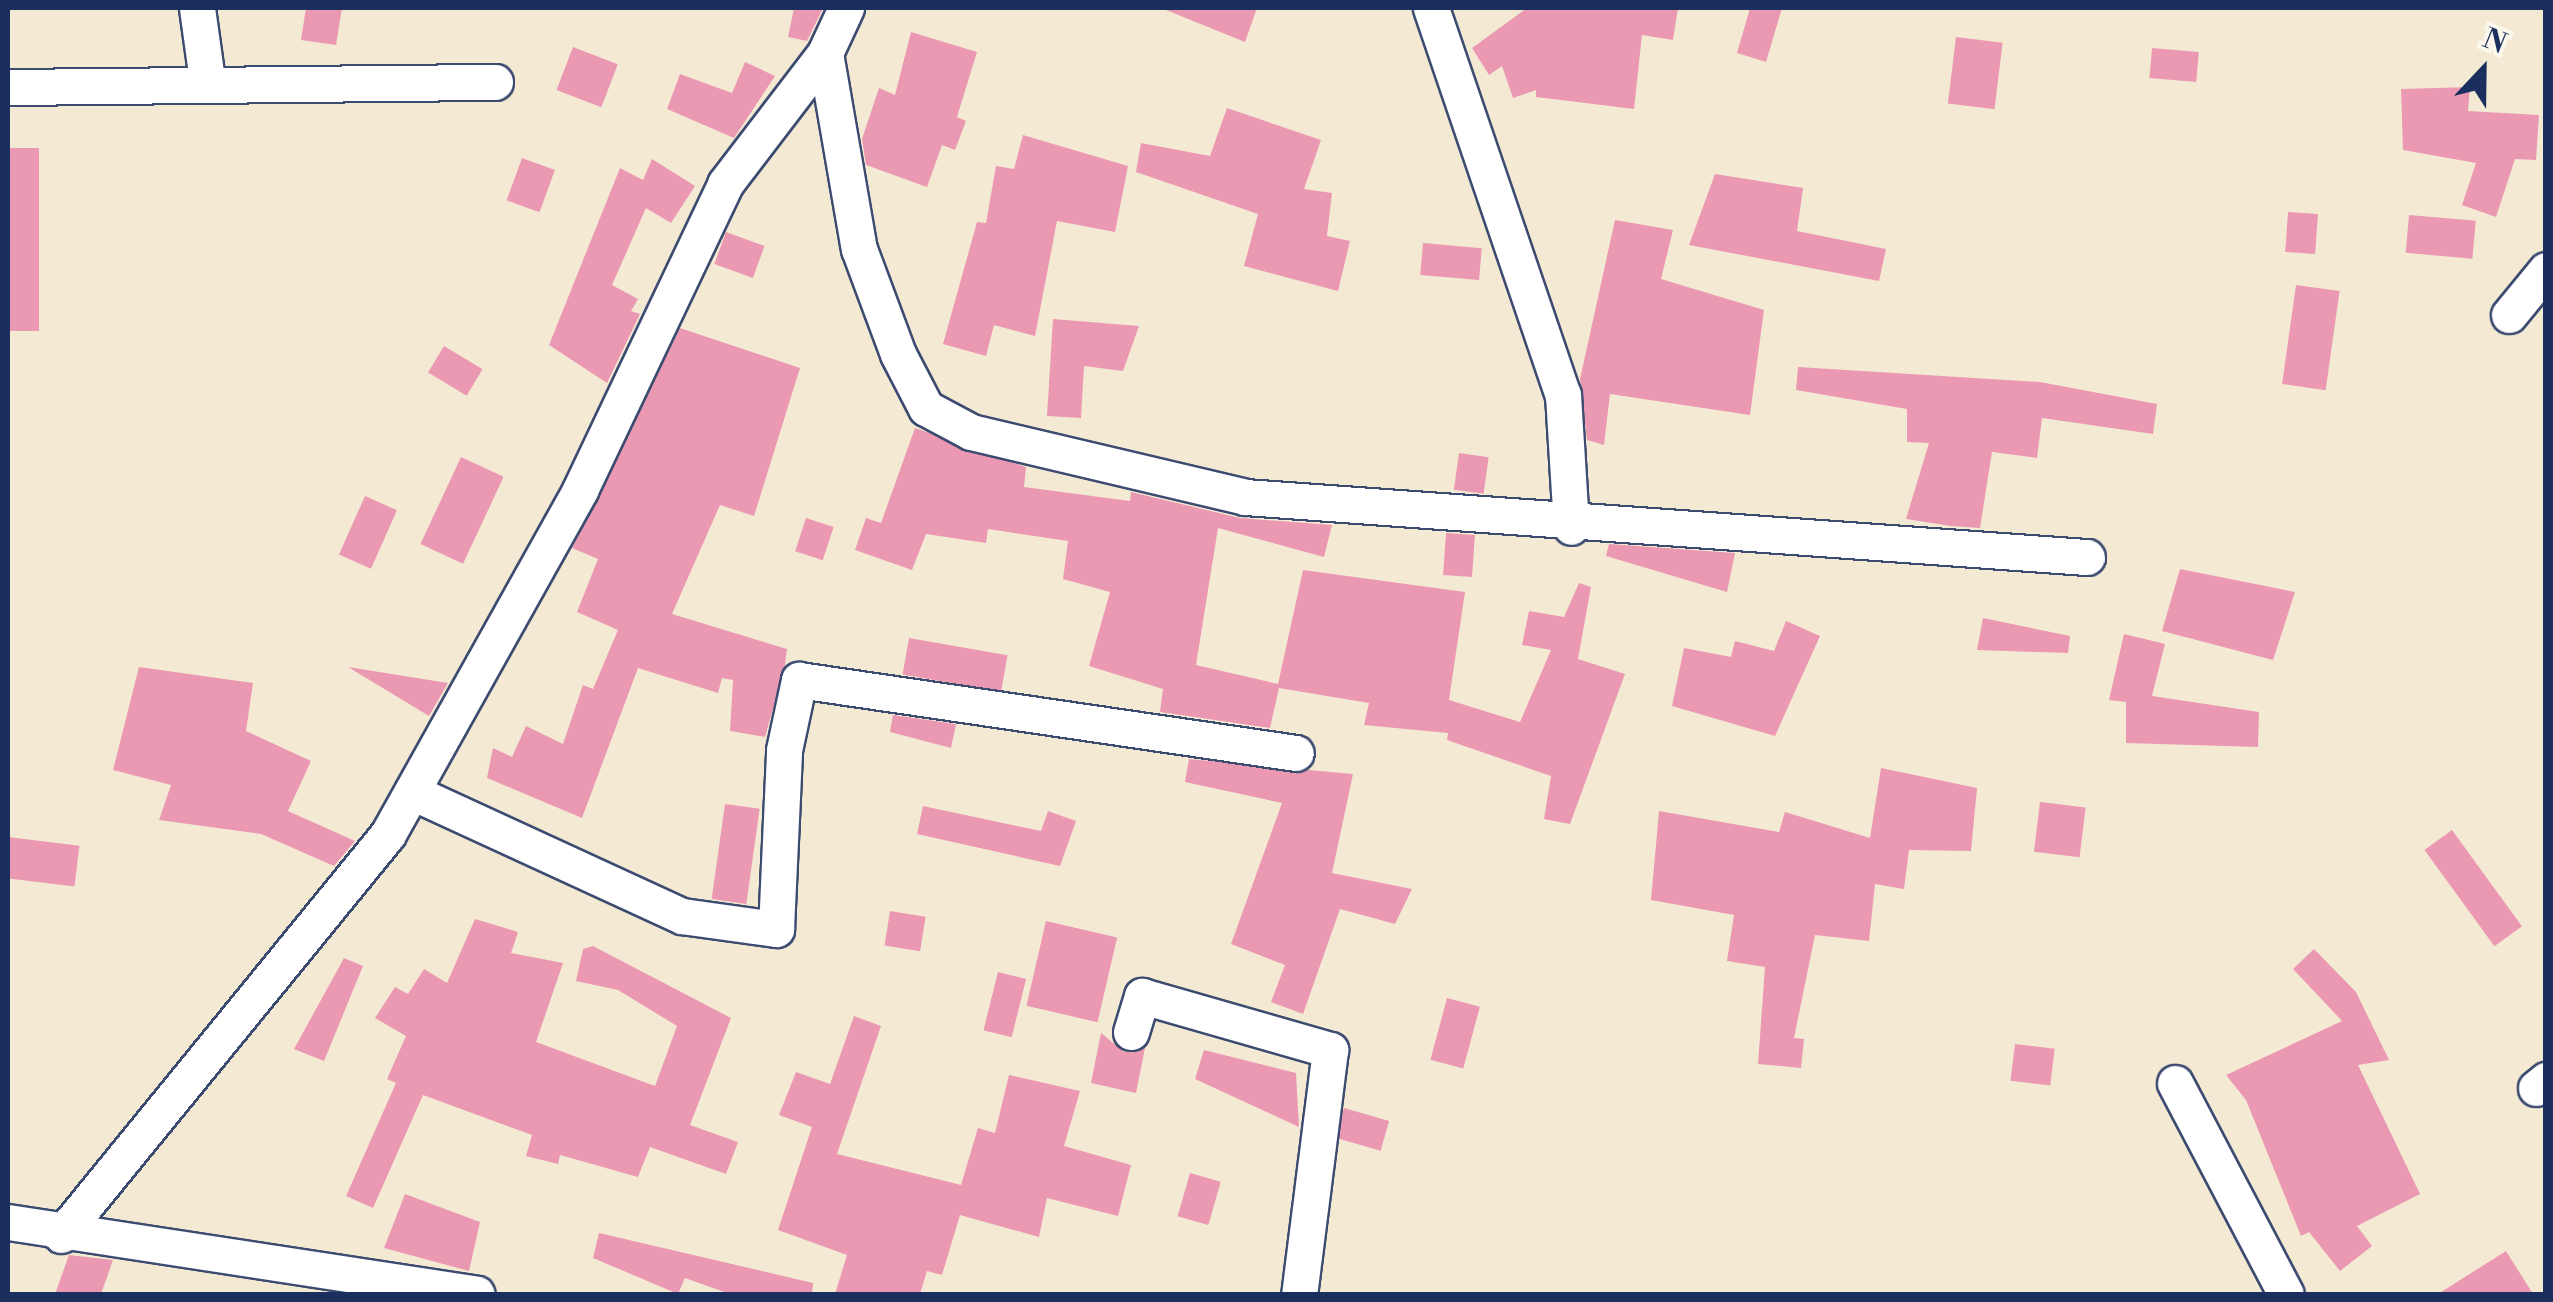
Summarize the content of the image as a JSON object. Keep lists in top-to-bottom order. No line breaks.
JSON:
{"north":"top"}
